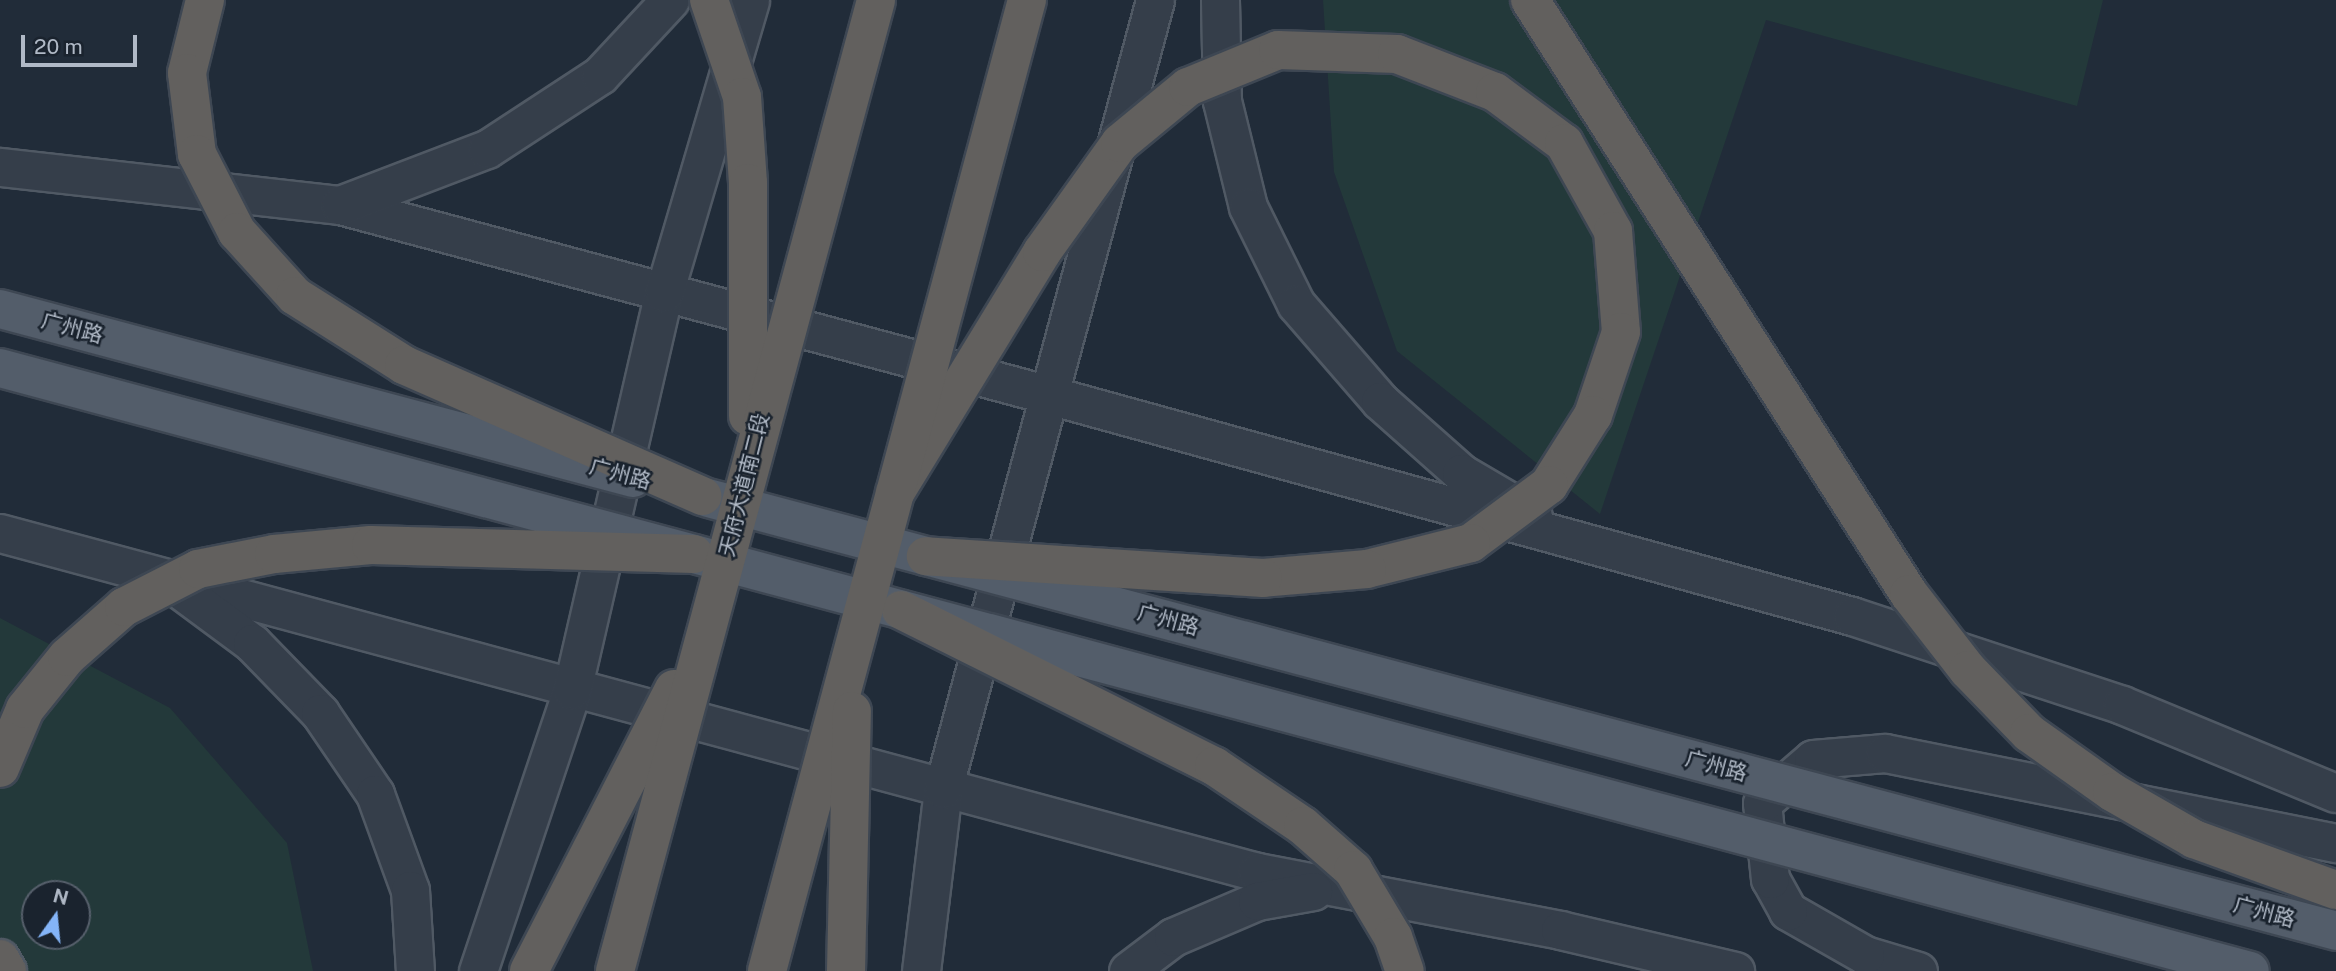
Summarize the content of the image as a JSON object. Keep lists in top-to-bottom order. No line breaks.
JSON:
{"streets":{"highway":["天府大道南二段"],"main road":["广州路"]},"scale_bar":"20 m","north":"top"}
